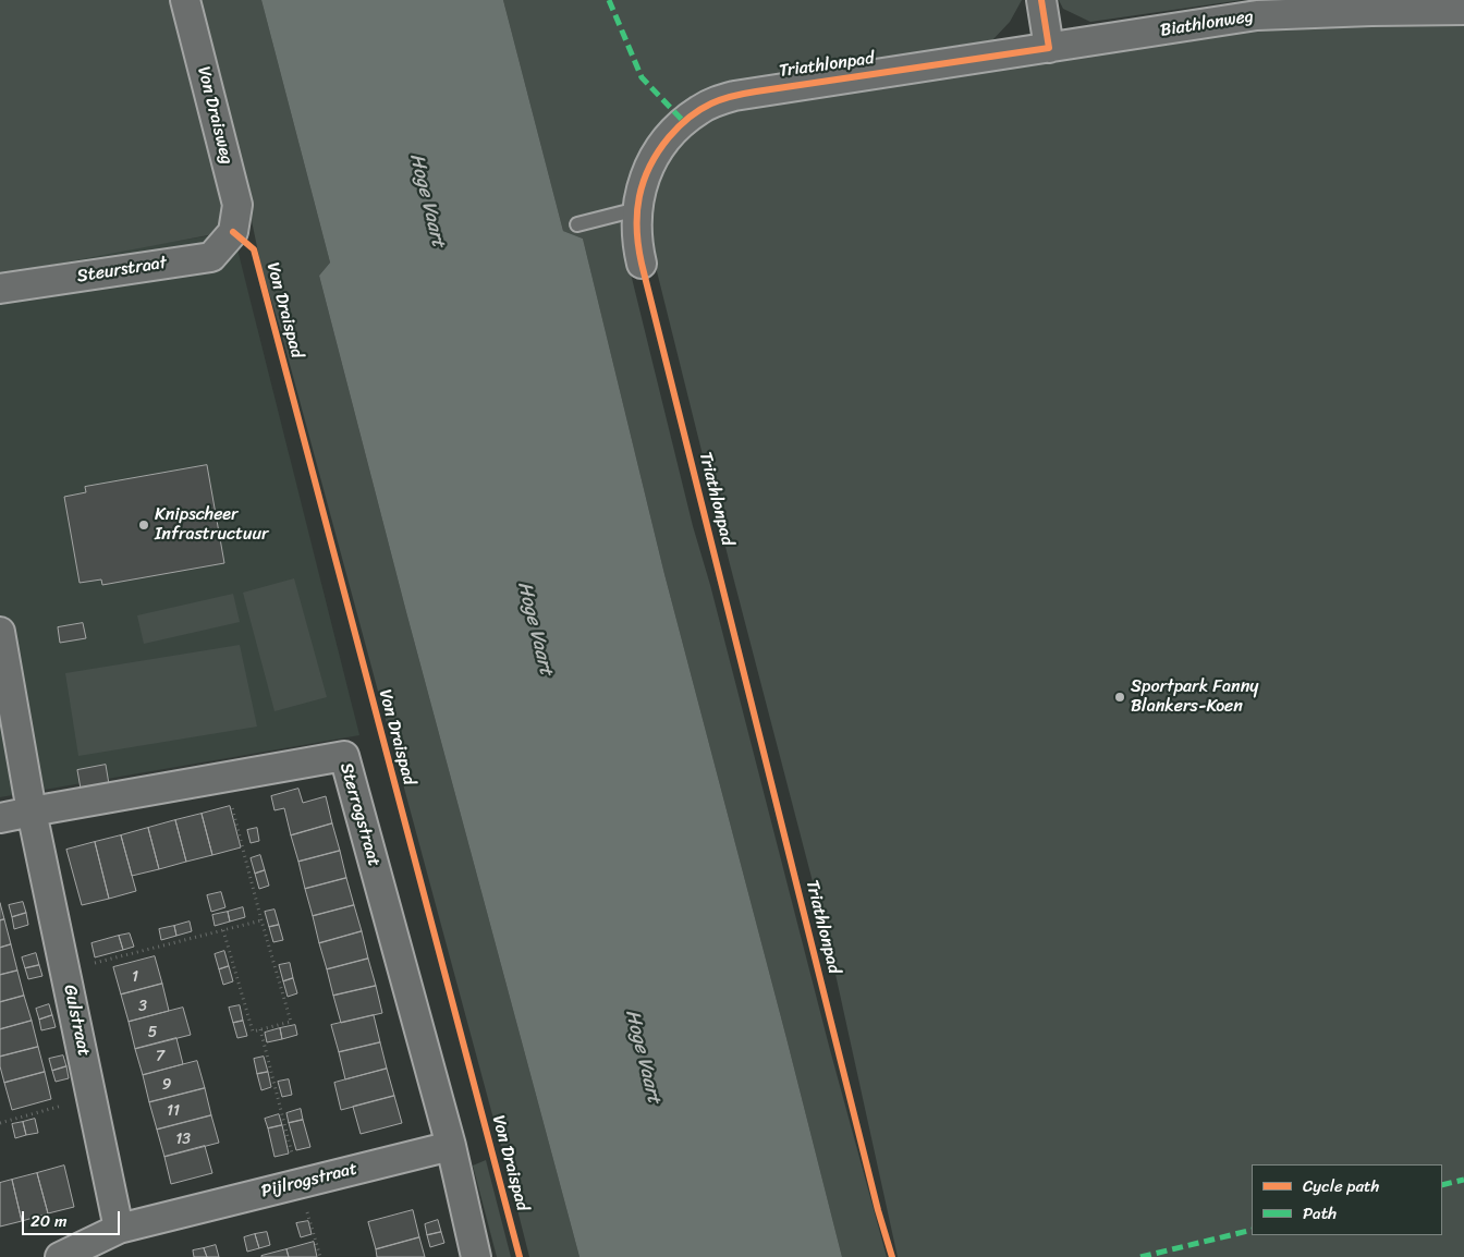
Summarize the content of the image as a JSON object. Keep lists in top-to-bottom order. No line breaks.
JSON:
{"streets":{"street":["Biathlonweg","Triathlonpad","Von Draisweg","Steurstraat","Sterrogstraat","Gulstraat","Pijlrogstraat"],"cycle path":["Von Draispad"]},"crossings":[["Biathlonweg","Triathlonpad"],["Von Draisweg","Steurstraat"],["Sterrogstraat","Gulstraat"],["Sterrogstraat","Pijlrogstraat"],["Gulstraat","Pijlrogstraat"]],"water":["Hoge Vaart"],"places":["Knipscheer Infrastructuur","Sportpark Fanny Blankers-Koen"],"house_numbers":["1","3","5","7","9","11","13"],"legend":["Cycle path","Path"],"scale_bar":"20 m"}
